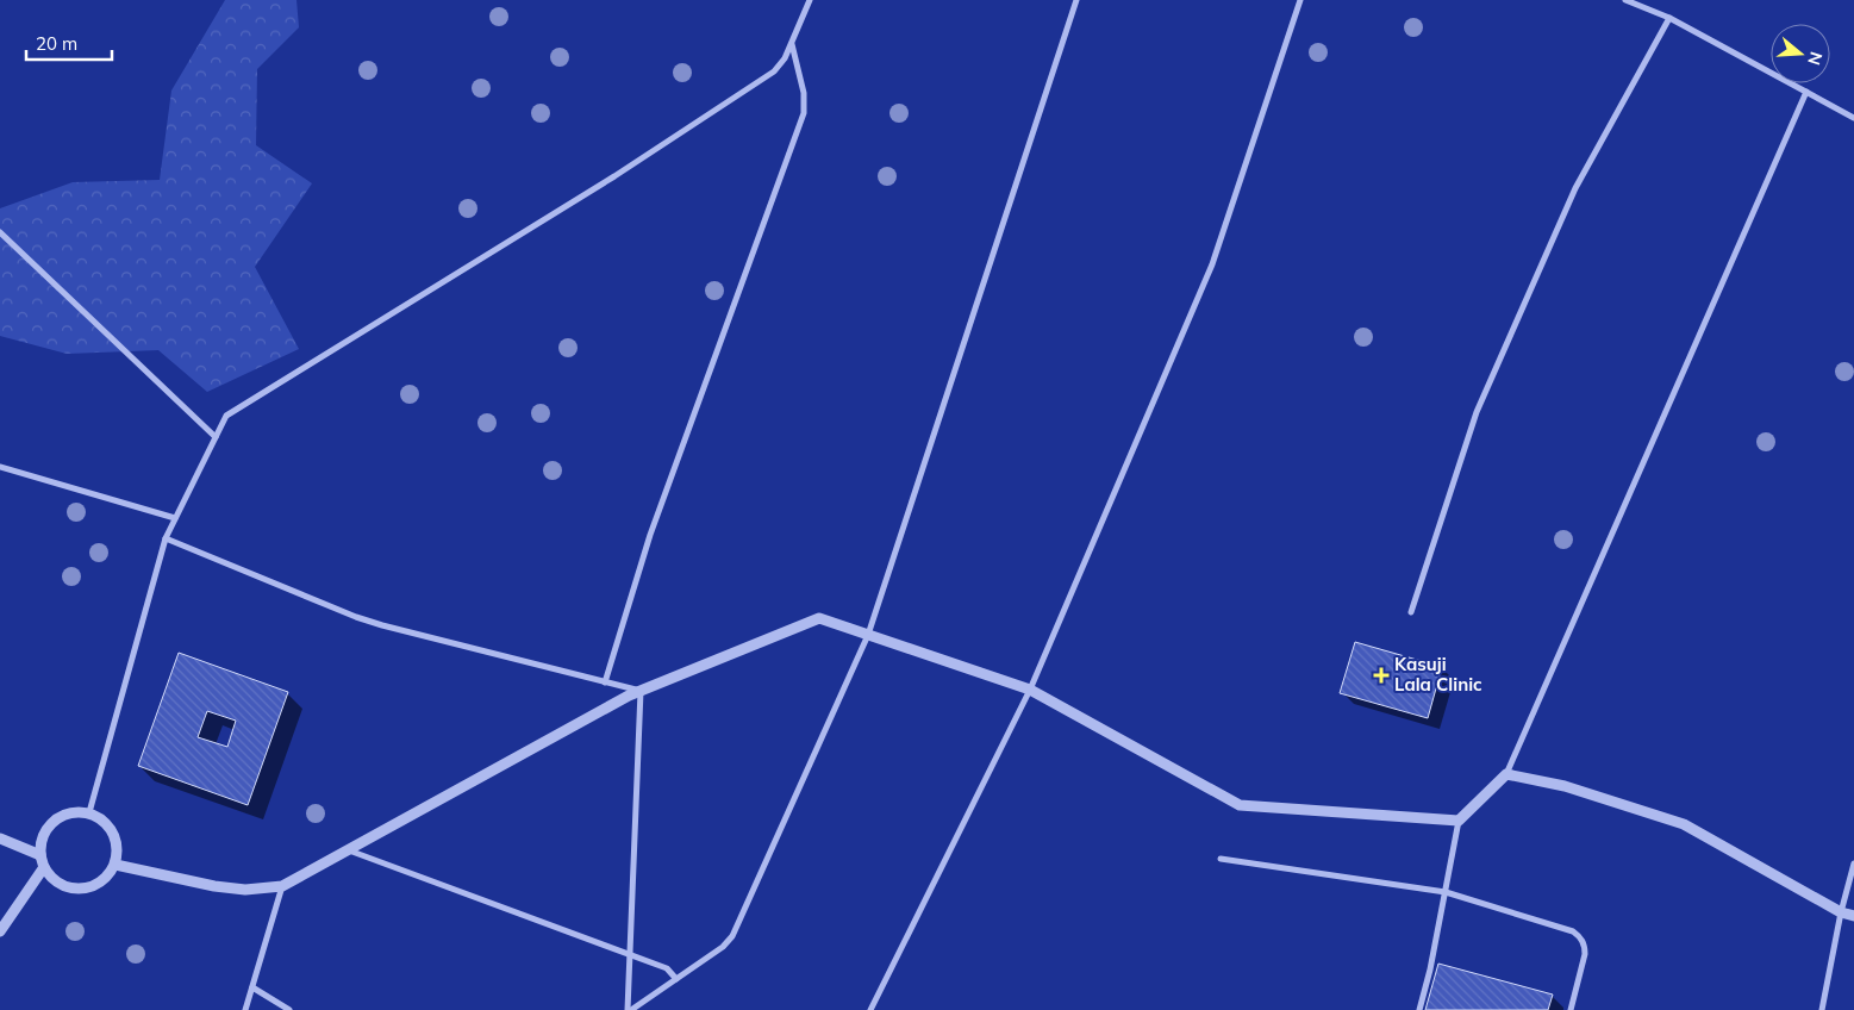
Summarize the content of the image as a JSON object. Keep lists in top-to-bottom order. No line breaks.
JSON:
{"places":{"health":["Kasuji Lala Clinic"]},"scale_bar":"20 m","north":"right"}
